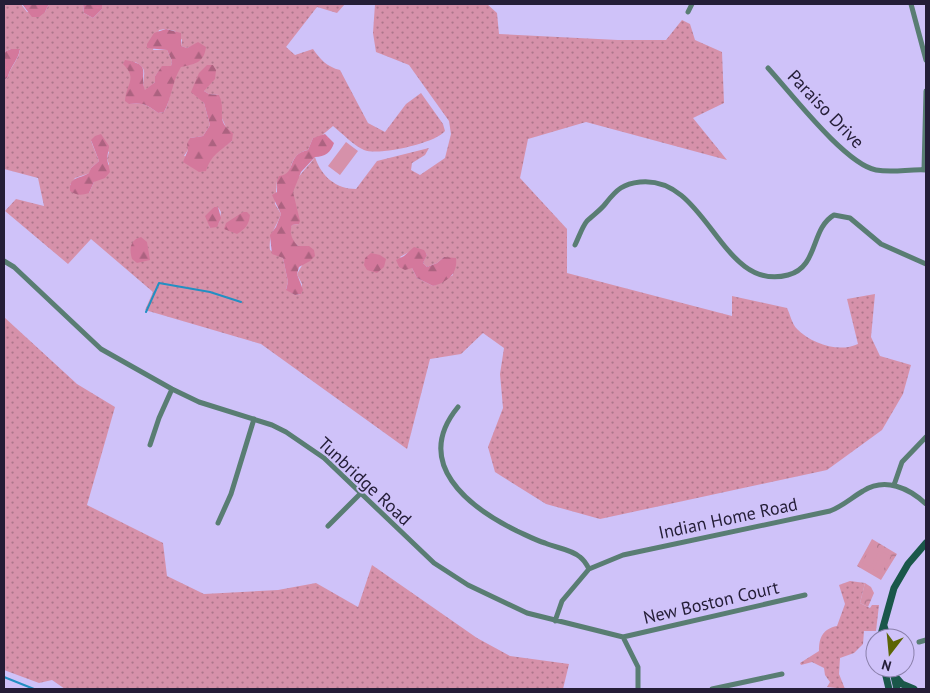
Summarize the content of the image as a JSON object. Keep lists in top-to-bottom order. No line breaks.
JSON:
{"streets":{"street":["Paraiso Drive","Tunbridge Road","Indian Home Road","New Boston Court"]},"crossings":[["Tunbridge Road","Indian Home Road"],["Tunbridge Road","New Boston Court"]],"north":"bottom"}
